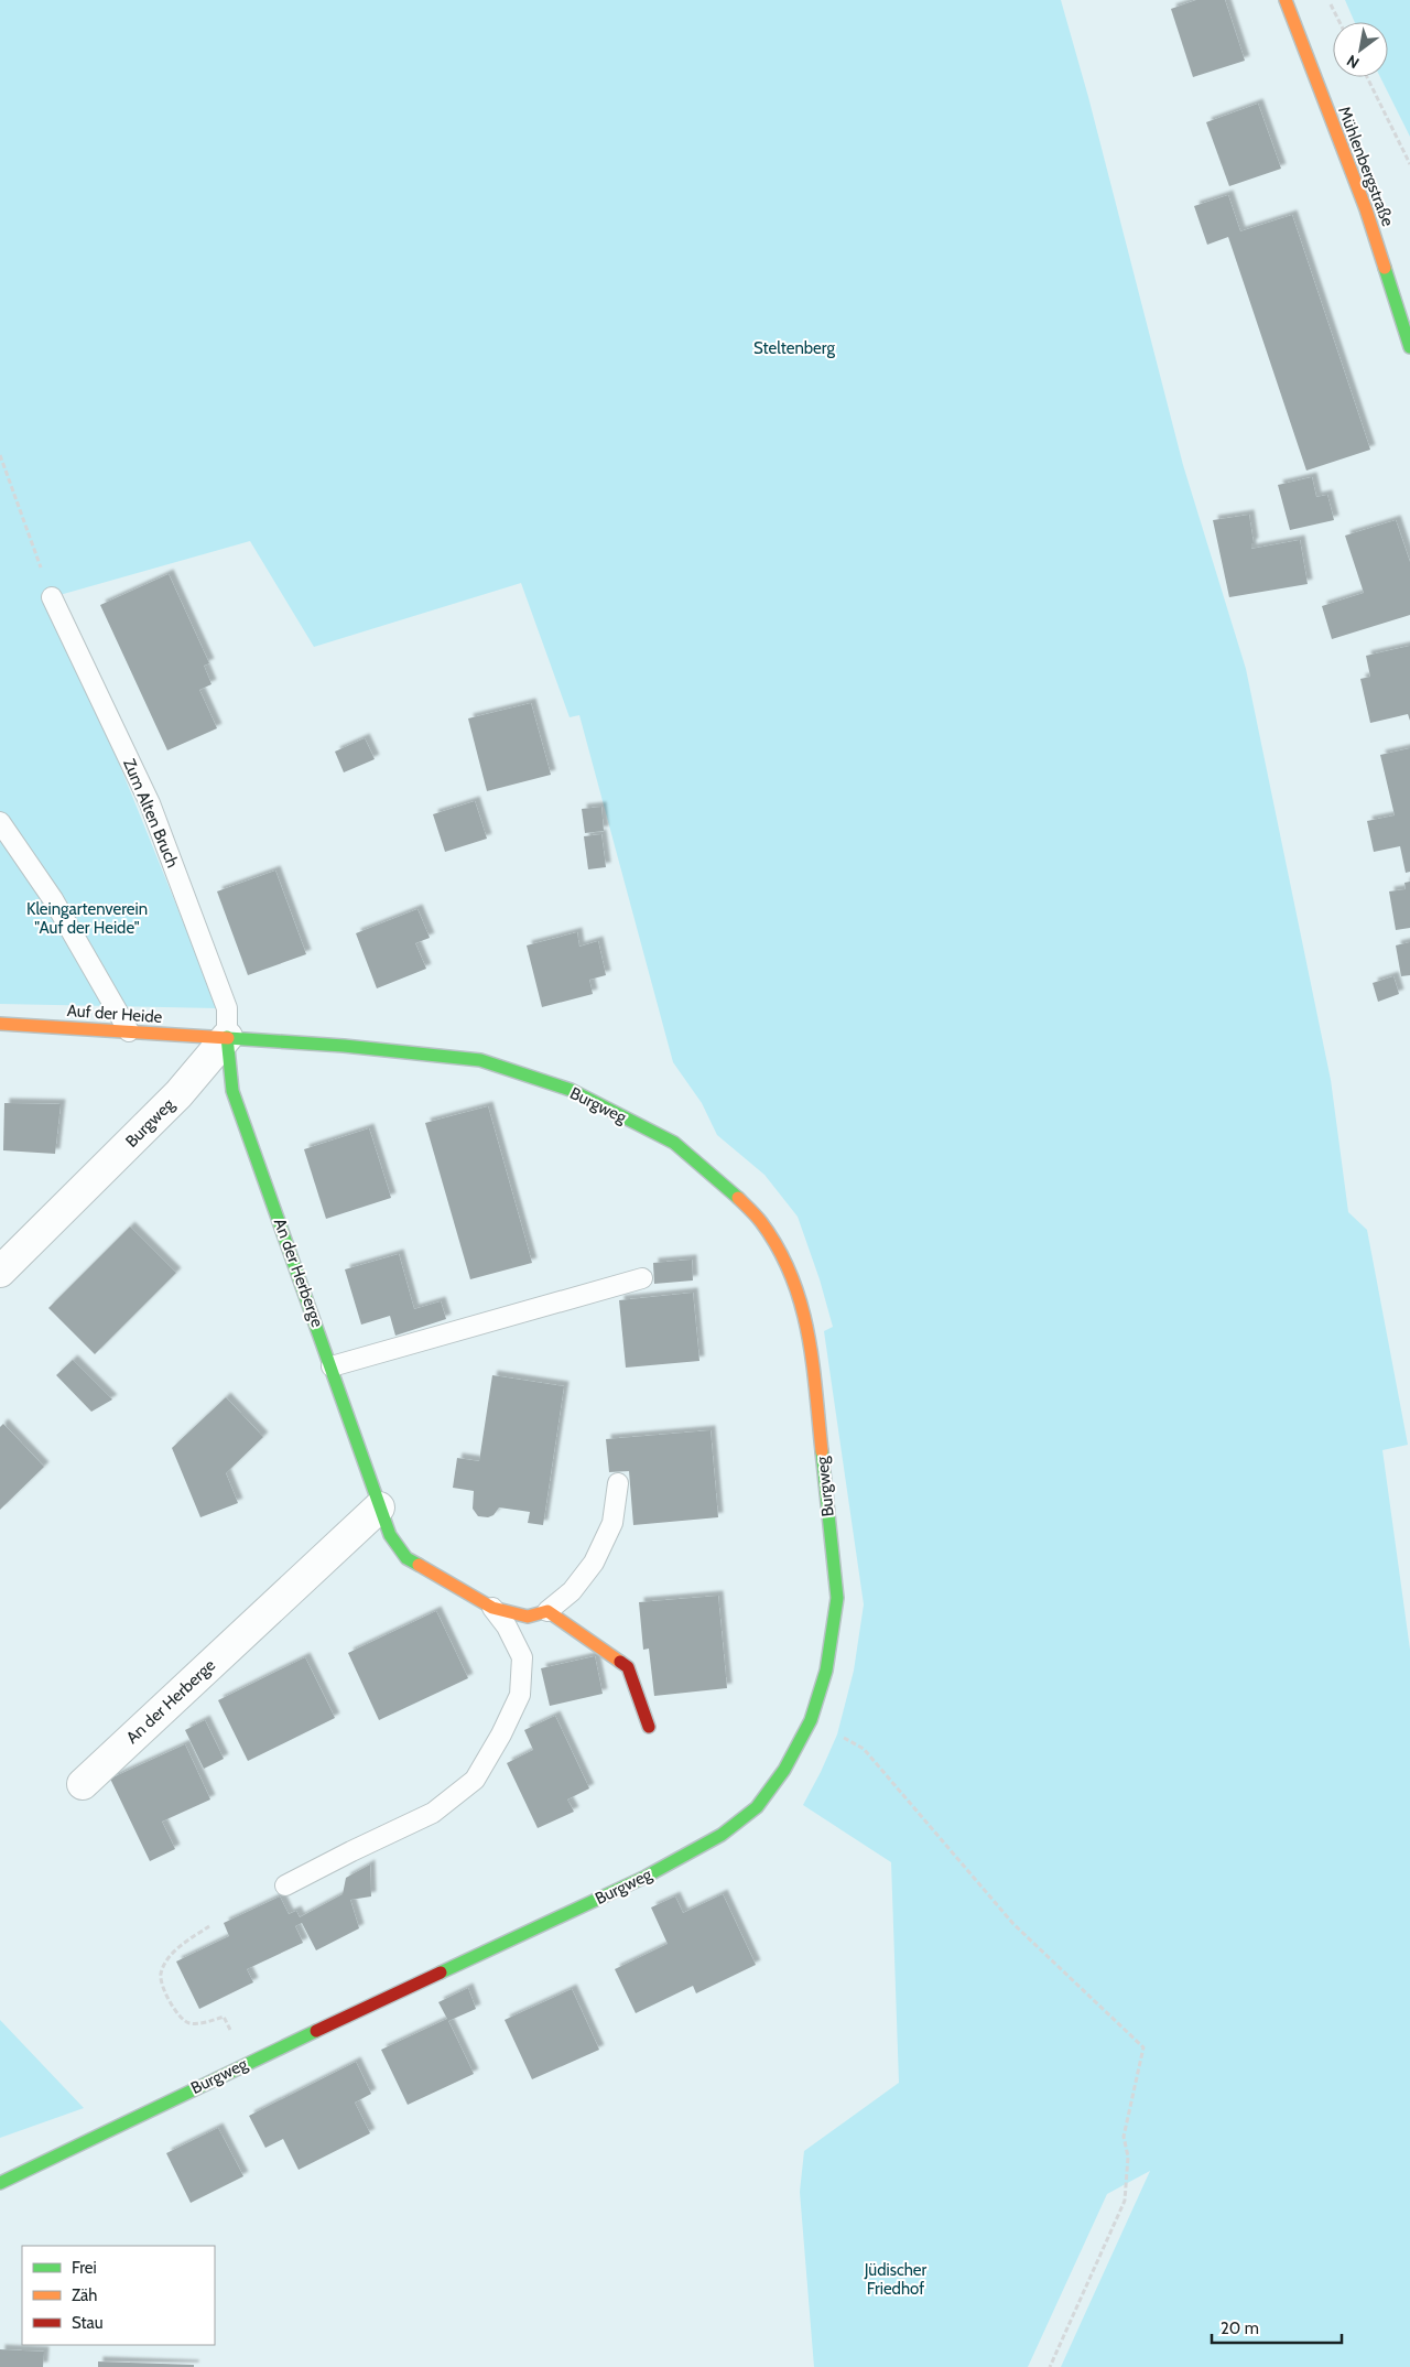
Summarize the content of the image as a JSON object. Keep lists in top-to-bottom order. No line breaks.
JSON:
{"streets":{"street":["Mühlenbergstraße","Auf der Heide","Burgweg","An der Herberge"],"lane":["Zum Alten Bruch"]},"crossings":[["Zum Alten Bruch","Auf der Heide"],["Zum Alten Bruch","Burgweg"],["Zum Alten Bruch","An der Herberge"],["Auf der Heide","Burgweg"],["Auf der Heide","An der Herberge"],["Burgweg","An der Herberge"]],"parks":["Steltenberg","Kleingartenverein \"Auf der Heide\"","Jüdischer Friedhof"],"legend":["Frei","Zäh","Stau"],"scale_bar":"20 m","north":"bottom left"}
